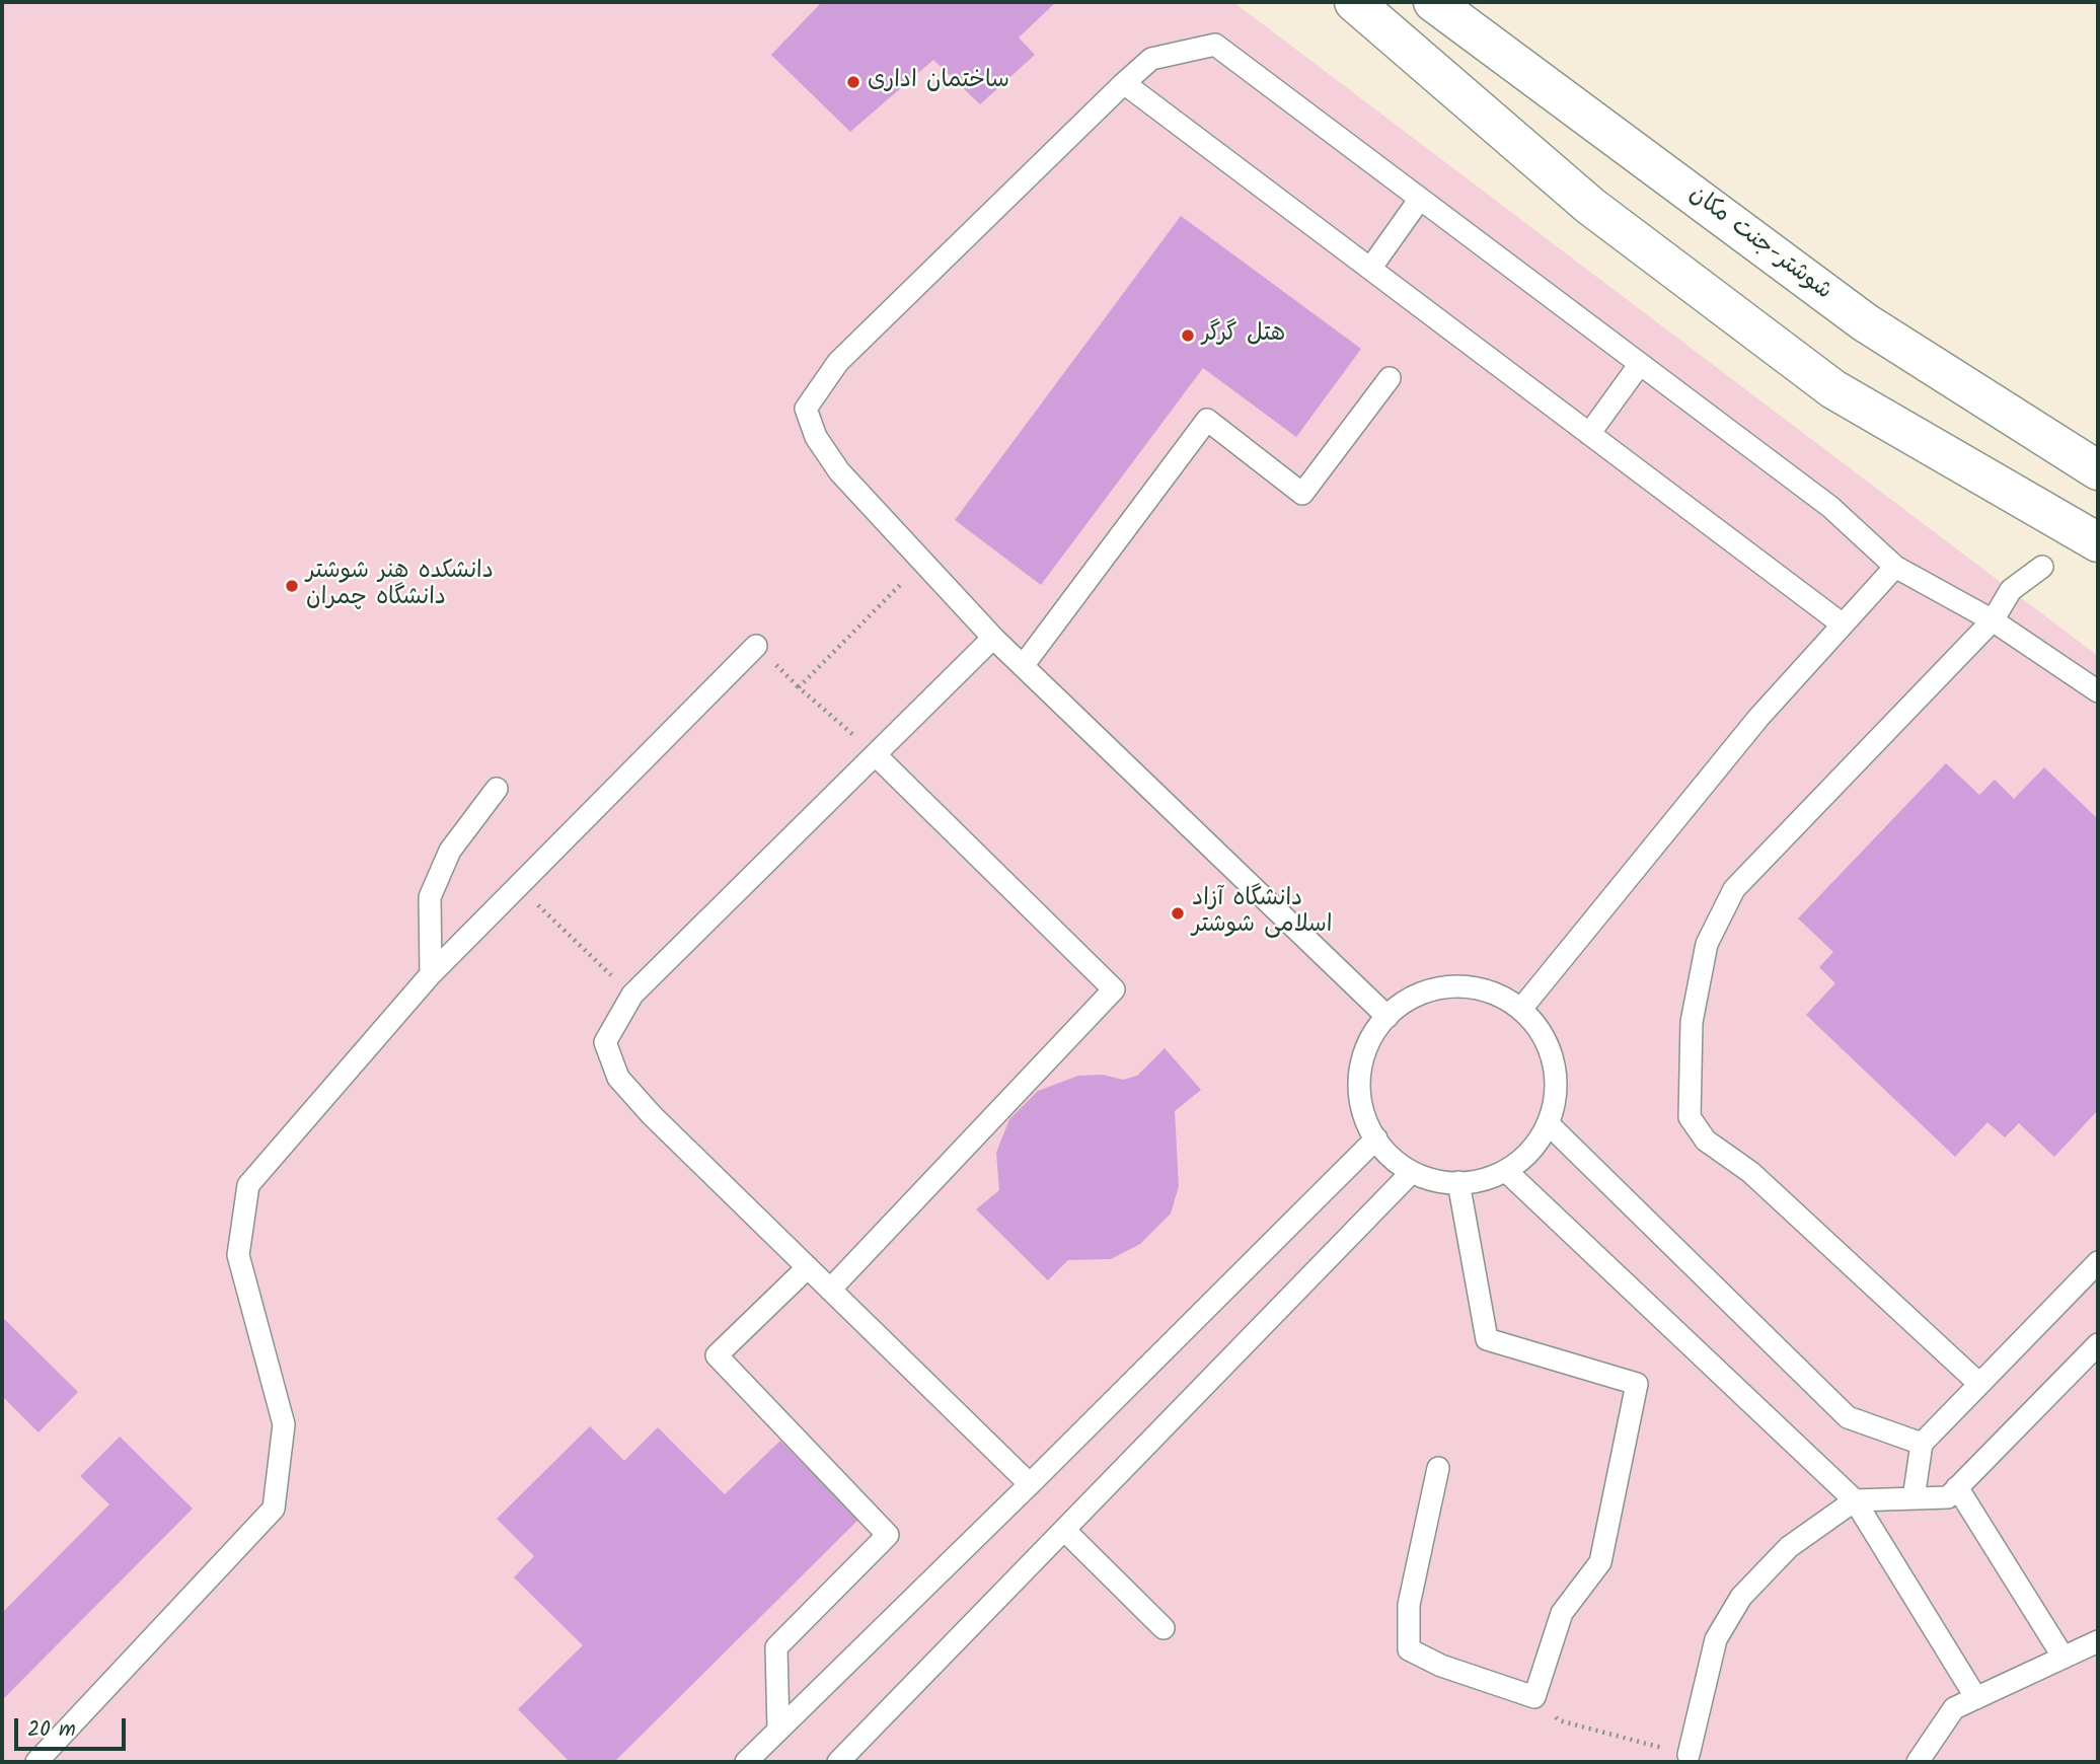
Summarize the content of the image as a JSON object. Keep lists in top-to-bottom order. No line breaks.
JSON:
{"streets":{"street":["شوشتر-جنت مکان"]},"places":["ساختمان اداری","هتل گرگر","دانشکده هنر شوشتر دانشگاه چمران","دانشگاه آزاد اسلامی شوشتر"],"scale_bar":"20 m"}
